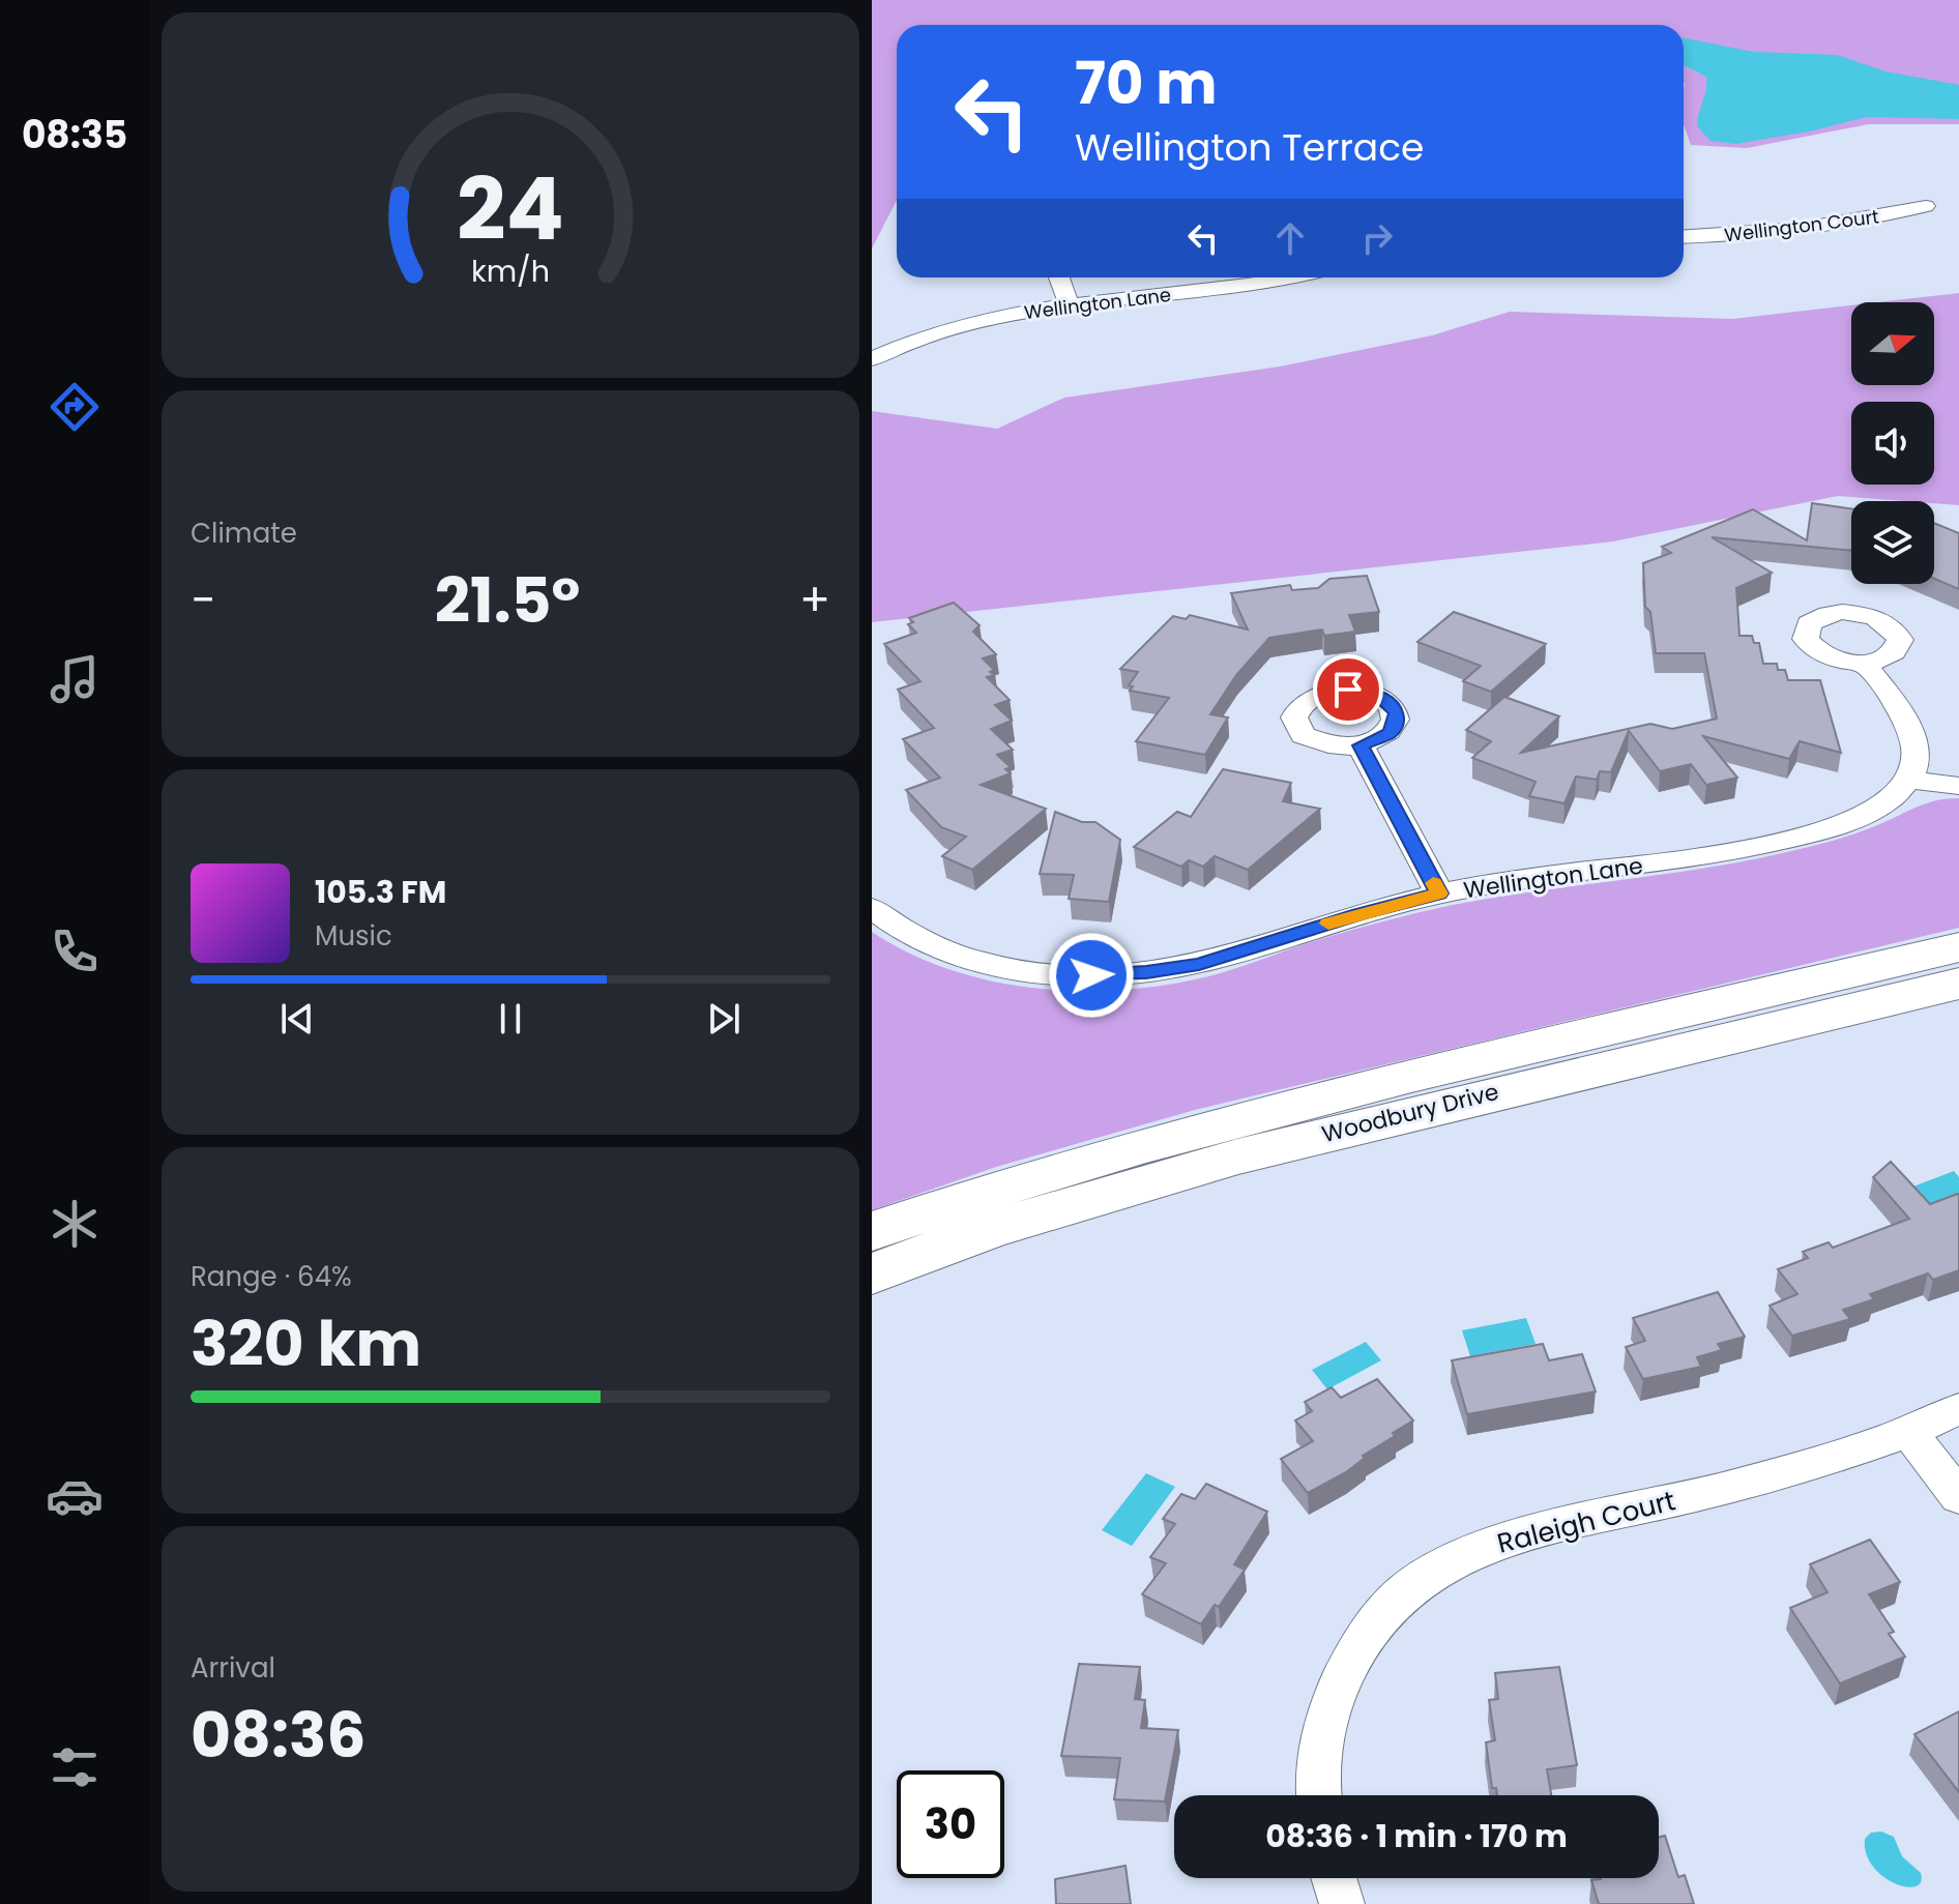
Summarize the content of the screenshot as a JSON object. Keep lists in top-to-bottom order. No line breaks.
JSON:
{"streets":{"main road":["Woodbury Drive"],"street":["Wellington Court","Wellington Lane","Raleigh Court"]},"north":"right","page":{"tabs":"08:35","turn":["70 m","Wellington Terrace"],"tile":["Climate",["Range · 64%","320 km"],["Arrival","08:36"]],"heat":["−","21.5°","+"],"song":["105.3 FM","Music"],"limit":"30","trip":"08:36 · 1 min · 170 m","gauge":["24","km/h"]}}
